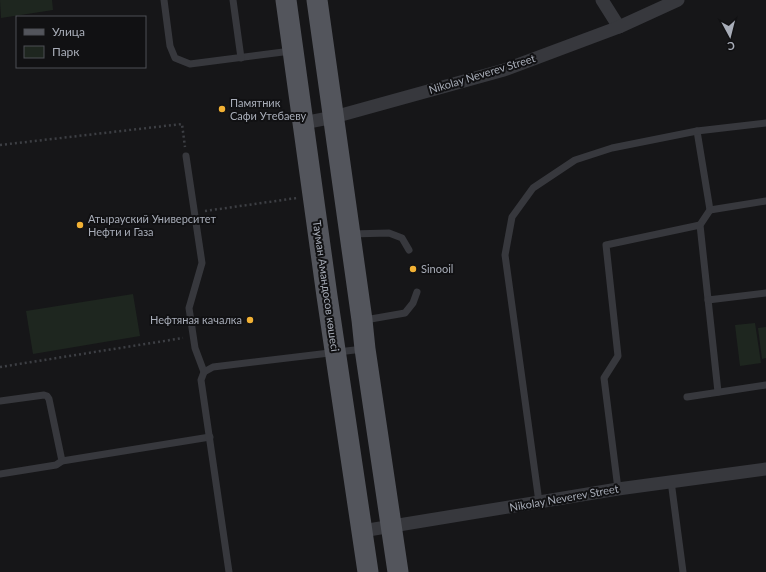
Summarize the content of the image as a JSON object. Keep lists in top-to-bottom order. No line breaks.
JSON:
{"streets":{"main road":["Тауман Амандосов көшесі"],"street":["Nikolay Neverev Street"]},"crossings":[["Nikolay Neverev Street","Тауман Амандосов көшесі"]],"places":["Памятник Сафи Утебаеву","Атырауский Университет Нефти и Газа","Sinooil","Нефтяная качалка"],"legend":["Улица","Парк"],"north":"bottom"}
